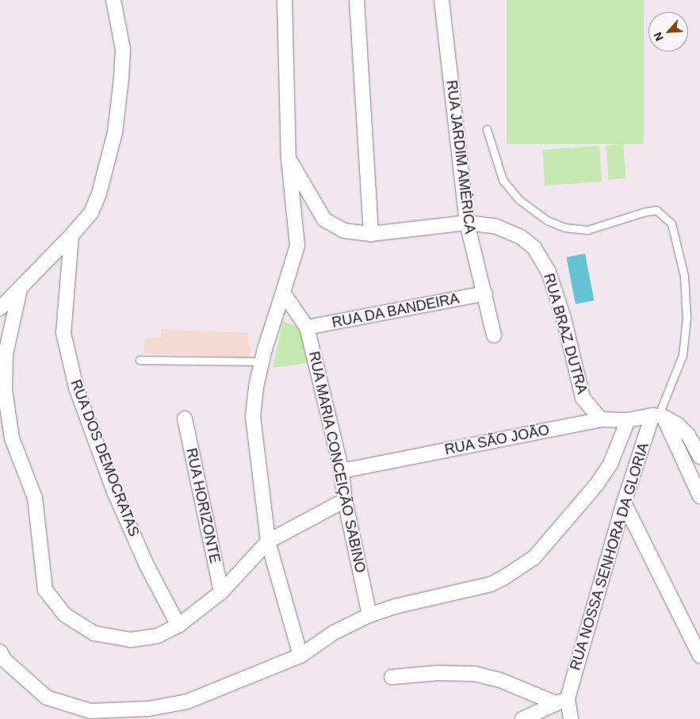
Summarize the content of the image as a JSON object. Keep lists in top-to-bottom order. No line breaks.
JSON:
{"streets":{"street":["RUA JARDIM AMÉRICA","RUA DA BANDEIRA","RUA BRAZ DUTRA","RUA SÃO JOÃO","RUA DOS DEMOCRATAS","RUA MARIA CONCEIÇÃO SABINO","RUA HORIZONTE","RUA NOSSA SENHORA DA GLORIA"]},"crossings":[["RUA JARDIM AMÉRICA","RUA DA BANDEIRA"],["RUA JARDIM AMÉRICA","RUA BRAZ DUTRA"],["RUA DA BANDEIRA","RUA MARIA CONCEIÇÃO SABINO"],["RUA BRAZ DUTRA","RUA SÃO JOÃO"],["RUA SÃO JOÃO","RUA MARIA CONCEIÇÃO SABINO"],["RUA SÃO JOÃO","RUA NOSSA SENHORA DA GLORIA"]],"north":"bottom left"}
